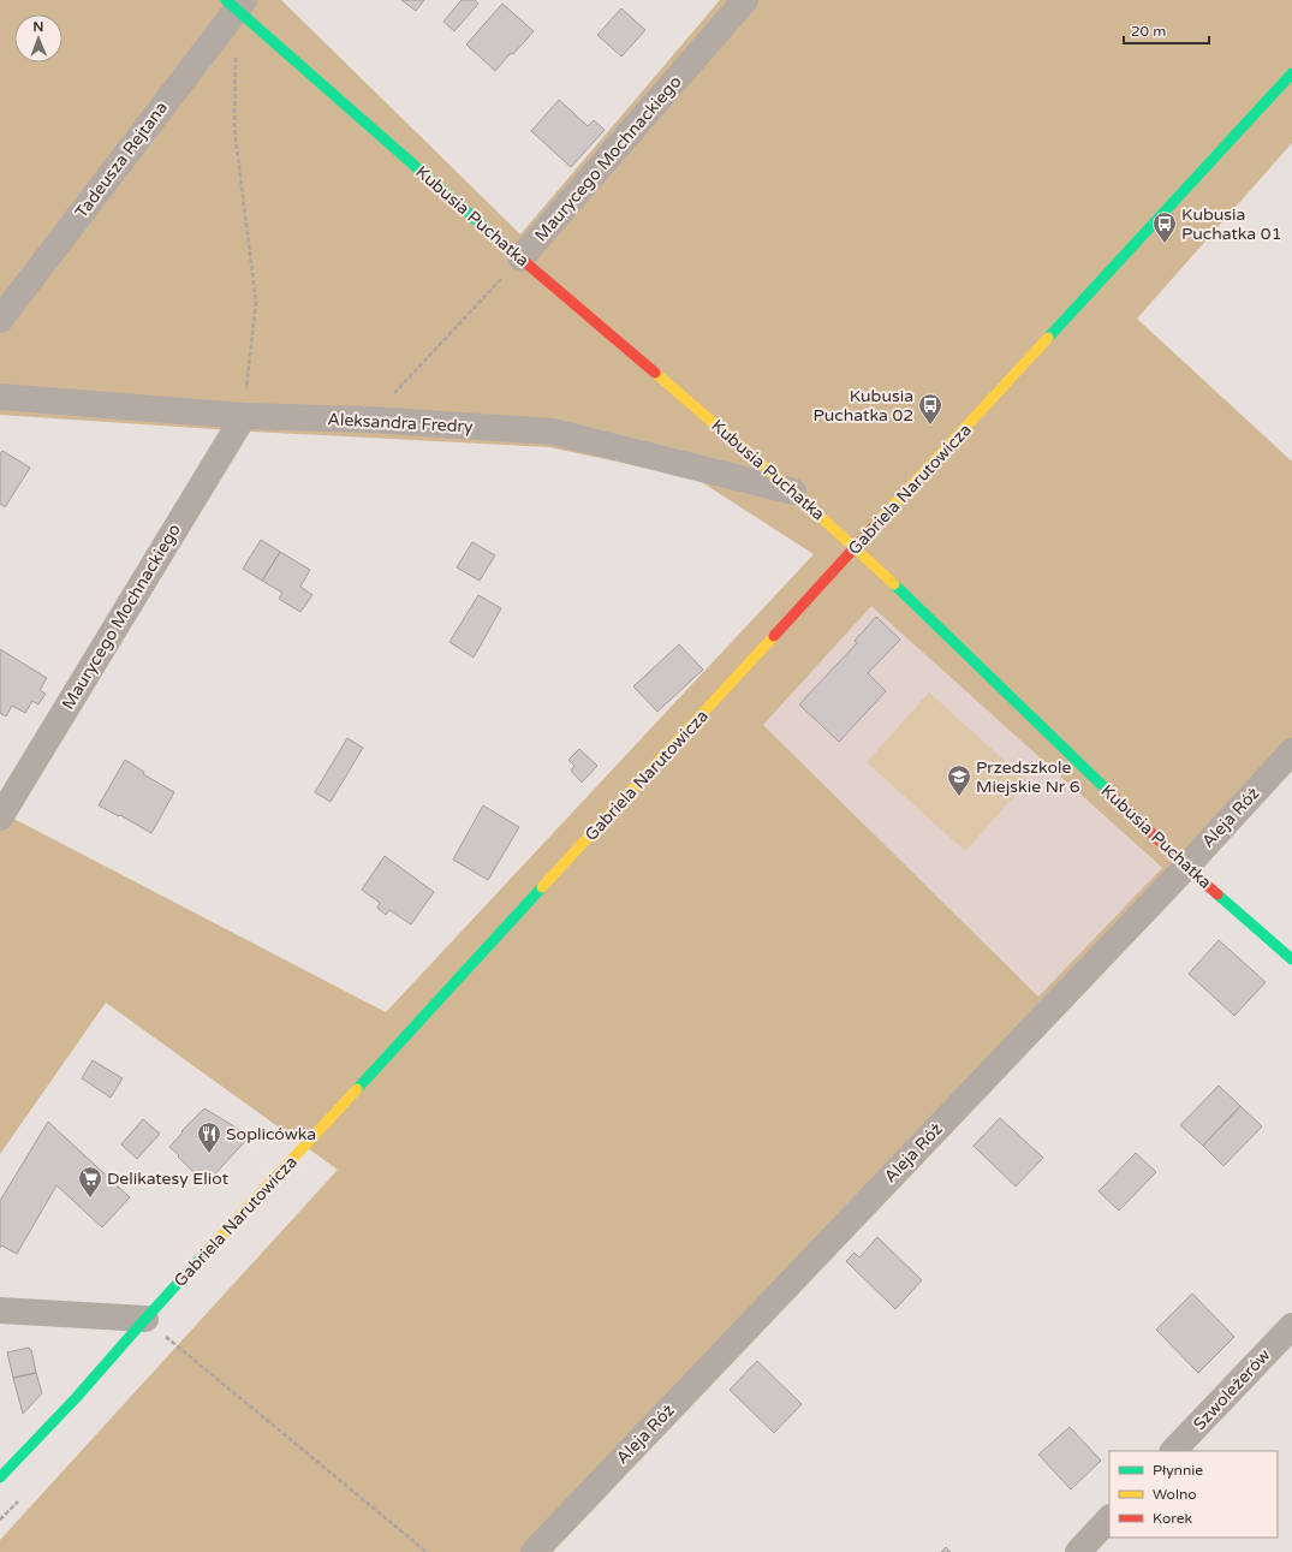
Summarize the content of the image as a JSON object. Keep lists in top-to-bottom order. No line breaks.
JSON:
{"streets":{"street":["Maurycego Mochnackiego","Tadeusza Rejtana","Kubusia Puchatka","Aleksandra Fredry","Gabriela Narutowicza","Aleja Róż","Szwoleżerów"]},"crossings":[["Maurycego Mochnackiego","Kubusia Puchatka"],["Maurycego Mochnackiego","Aleksandra Fredry"],["Tadeusza Rejtana","Kubusia Puchatka"],["Kubusia Puchatka","Aleksandra Fredry"],["Kubusia Puchatka","Gabriela Narutowicza"],["Kubusia Puchatka","Aleja Róż"]],"places":{"bus stop":["Kubusia Puchatka 01","Kubusia Puchatka 02"],"school or university":["Przedszkole Miejskie Nr 6"],"restaurant":["Soplicówka"],"supermarket":["Delikatesy Eliot"]},"legend":["Płynnie","Wolno","Korek"],"scale_bar":"20 m","north":"top"}
